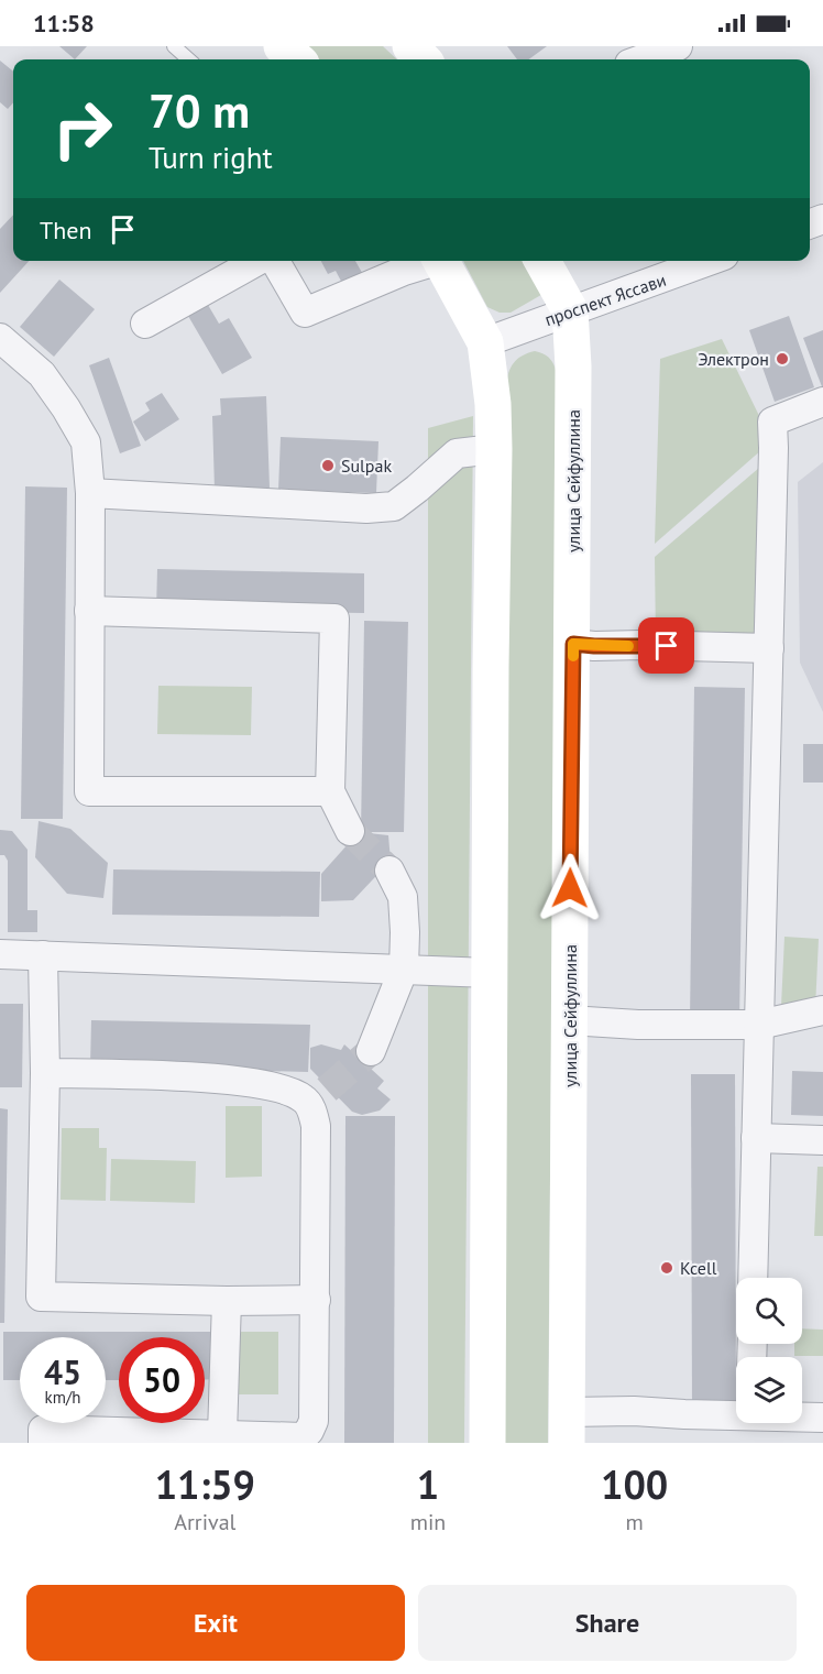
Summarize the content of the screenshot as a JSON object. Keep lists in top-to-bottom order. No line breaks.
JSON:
{"streets":{"main road":["улица Сейфуллина"],"street":["проспект Яссави"]},"crossings":[["проспект Яссави","улица Сейфуллина"]],"places":["Электрон","Sulpak","Kcell"],"page":{"status":"11:58","turn":["70 m","Turn right"],"then":"Then","speed":"45 km/h","limit":"50","eta":["11:59","Arrival","1","min","100","m"],"buttons":["Exit","Share"]}}
